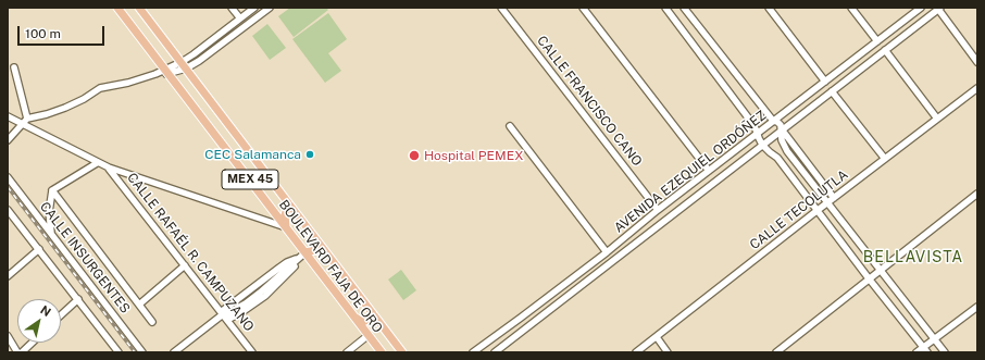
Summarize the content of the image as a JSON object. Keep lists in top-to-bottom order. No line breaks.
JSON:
{"streets":{"main road":["MEX 45","BOULEVARD FAJA DE ORO"],"street":["CALLE FRANCISCO CANO","AVENIDA EZEQUIEL ORDÓÑEZ","CALLE TECOLUTLA","CALLE RAFAÉL R. CAMPUZANO","CALLE INSURGENTES"]},"crossings":[["CALLE FRANCISCO CANO","AVENIDA EZEQUIEL ORDÓÑEZ"]],"districts":["BELLAVISTA"],"places":["CEC Salamanca","Hospital PEMEX"],"scale_bar":"100 m","north":"top right"}
